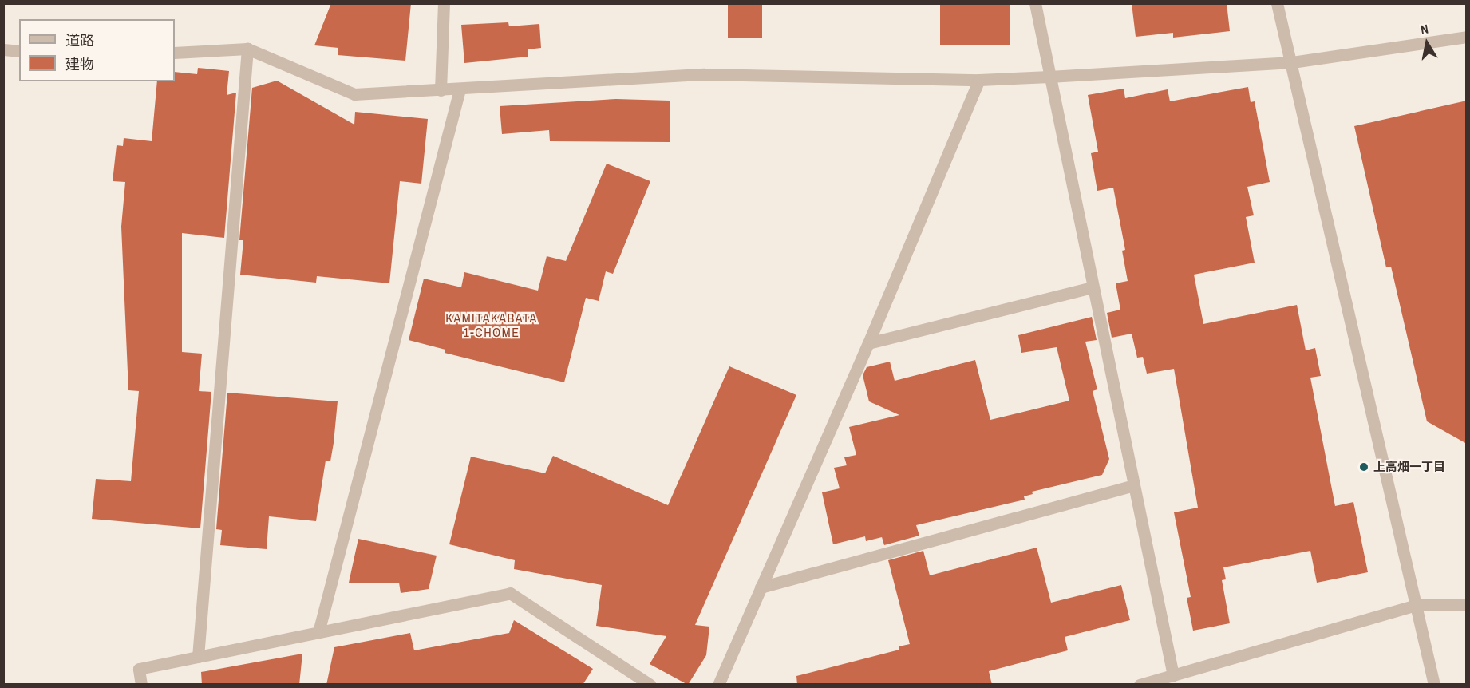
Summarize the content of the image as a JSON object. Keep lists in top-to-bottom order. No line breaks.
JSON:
{"districts":["KAMITAKABATA 1-CHOME"],"places":["上高畑一丁目"],"legend":["道路","建物"],"north":"top"}
